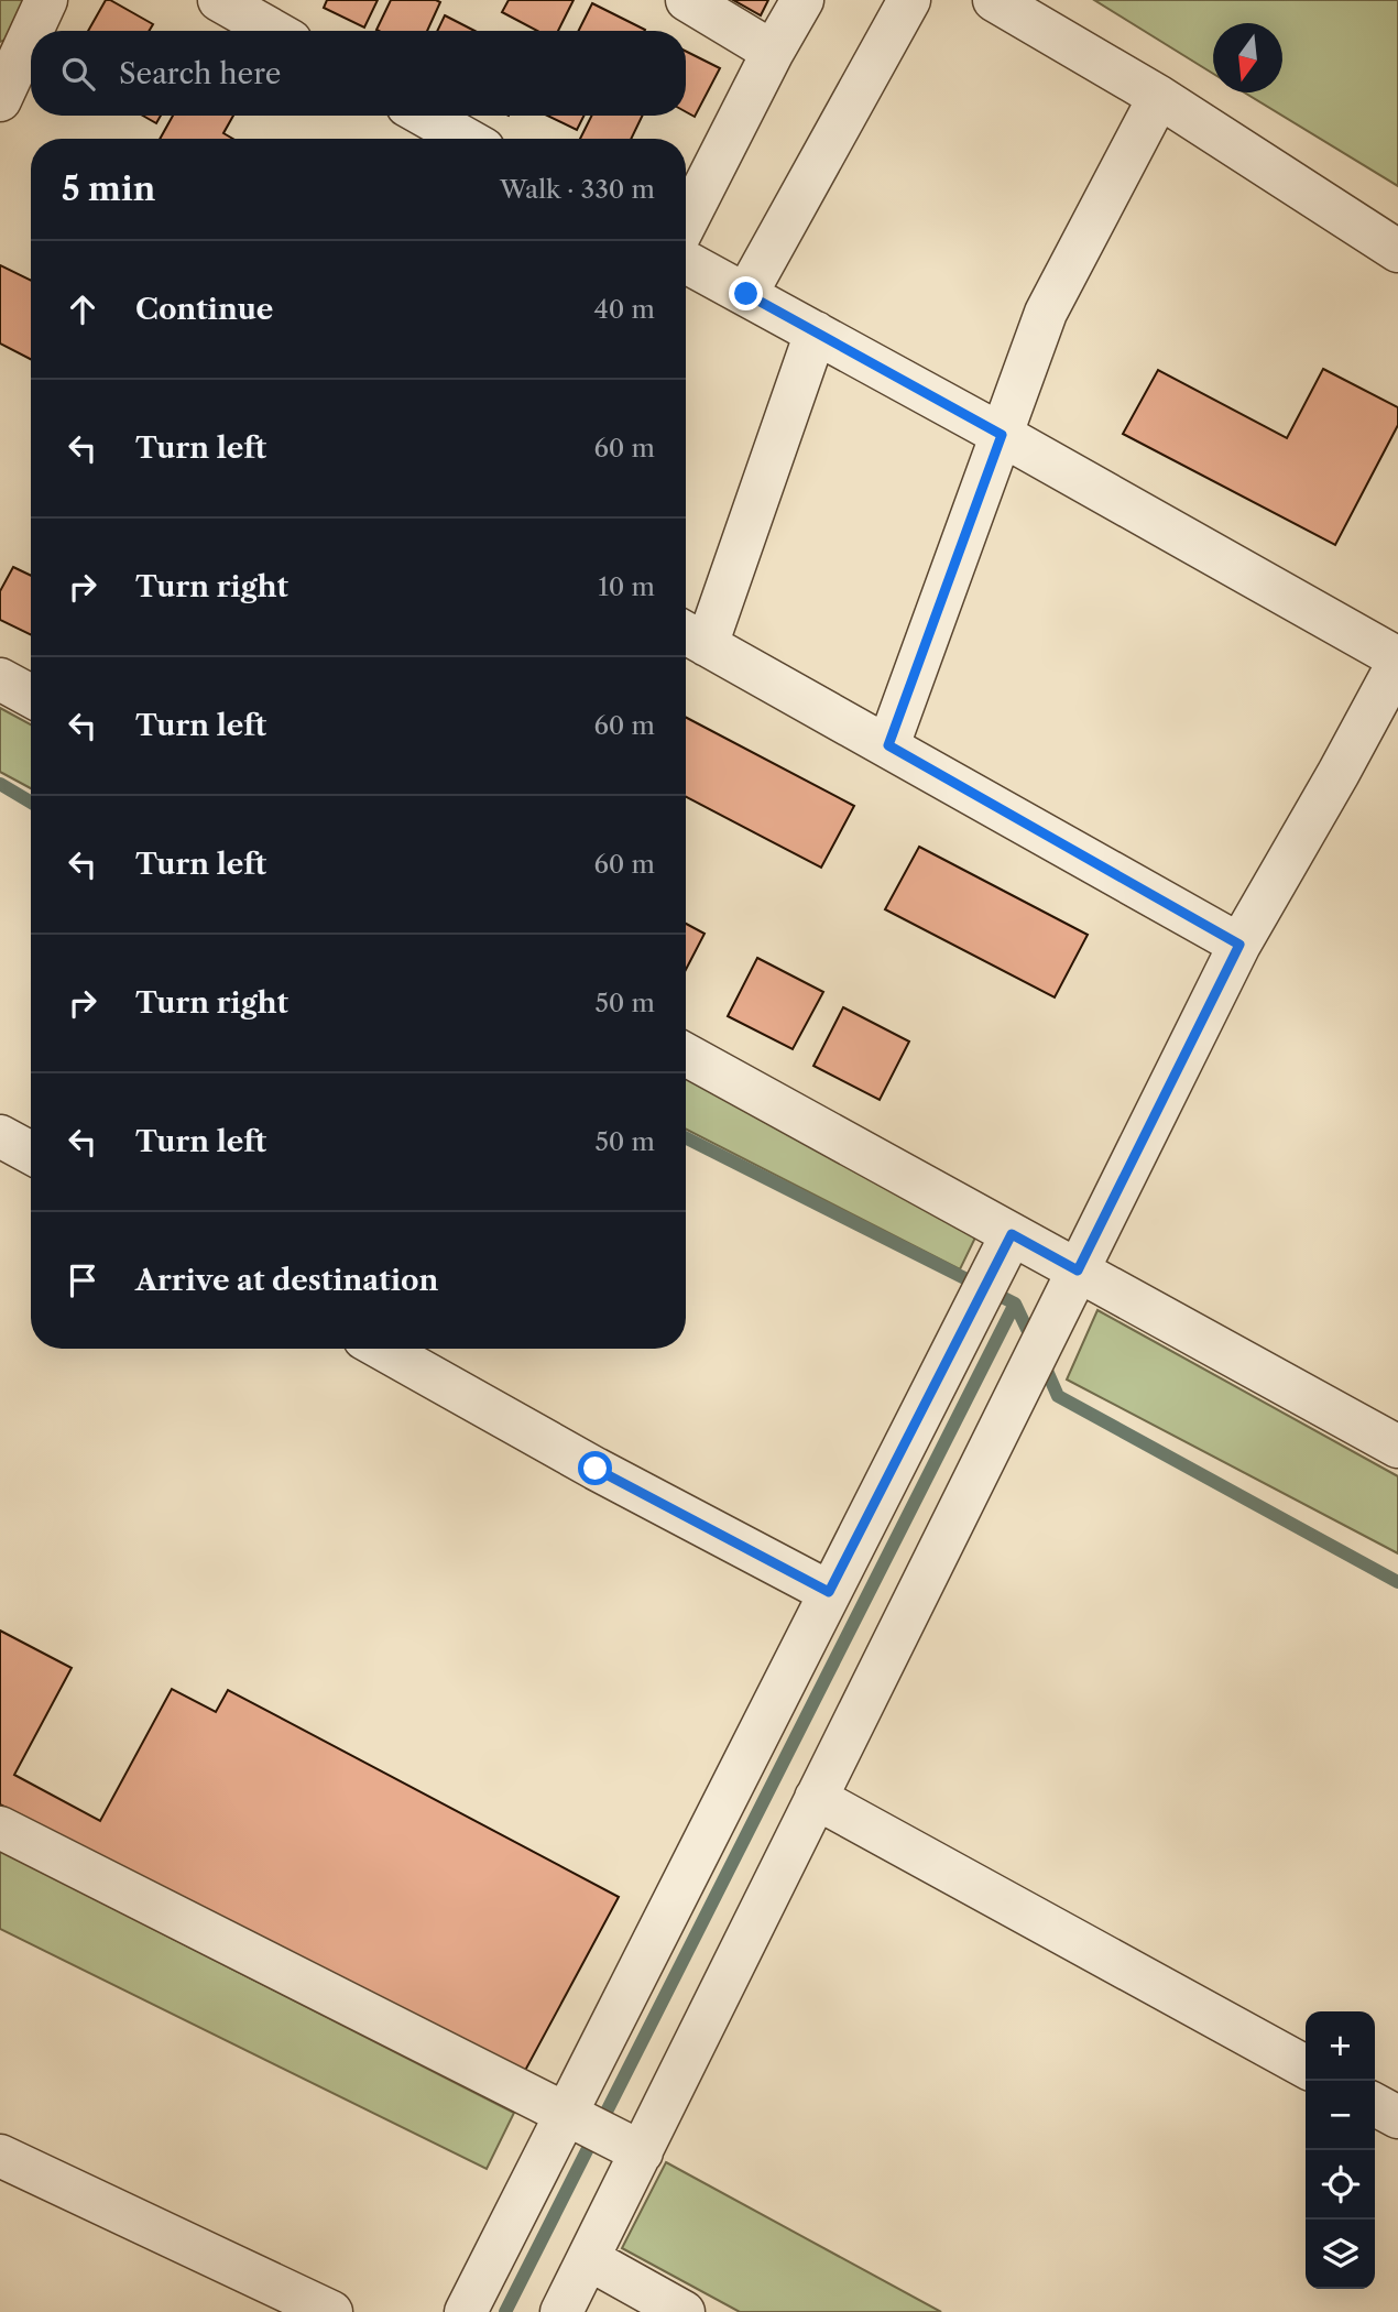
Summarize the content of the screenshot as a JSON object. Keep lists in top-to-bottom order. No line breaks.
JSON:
{"north":"bottom","page":{"search":"Search here","heading":["5 min","Walk · 330 m"],"list":[["Continue","40 m"],["Turn left","60 m"],["Turn right","10 m"],["Turn left","60 m"],["Turn left","60 m"],["Turn right","50 m"],["Turn left","50 m"],"Arrive at destination"],"map_buttons":["+","−"]}}
